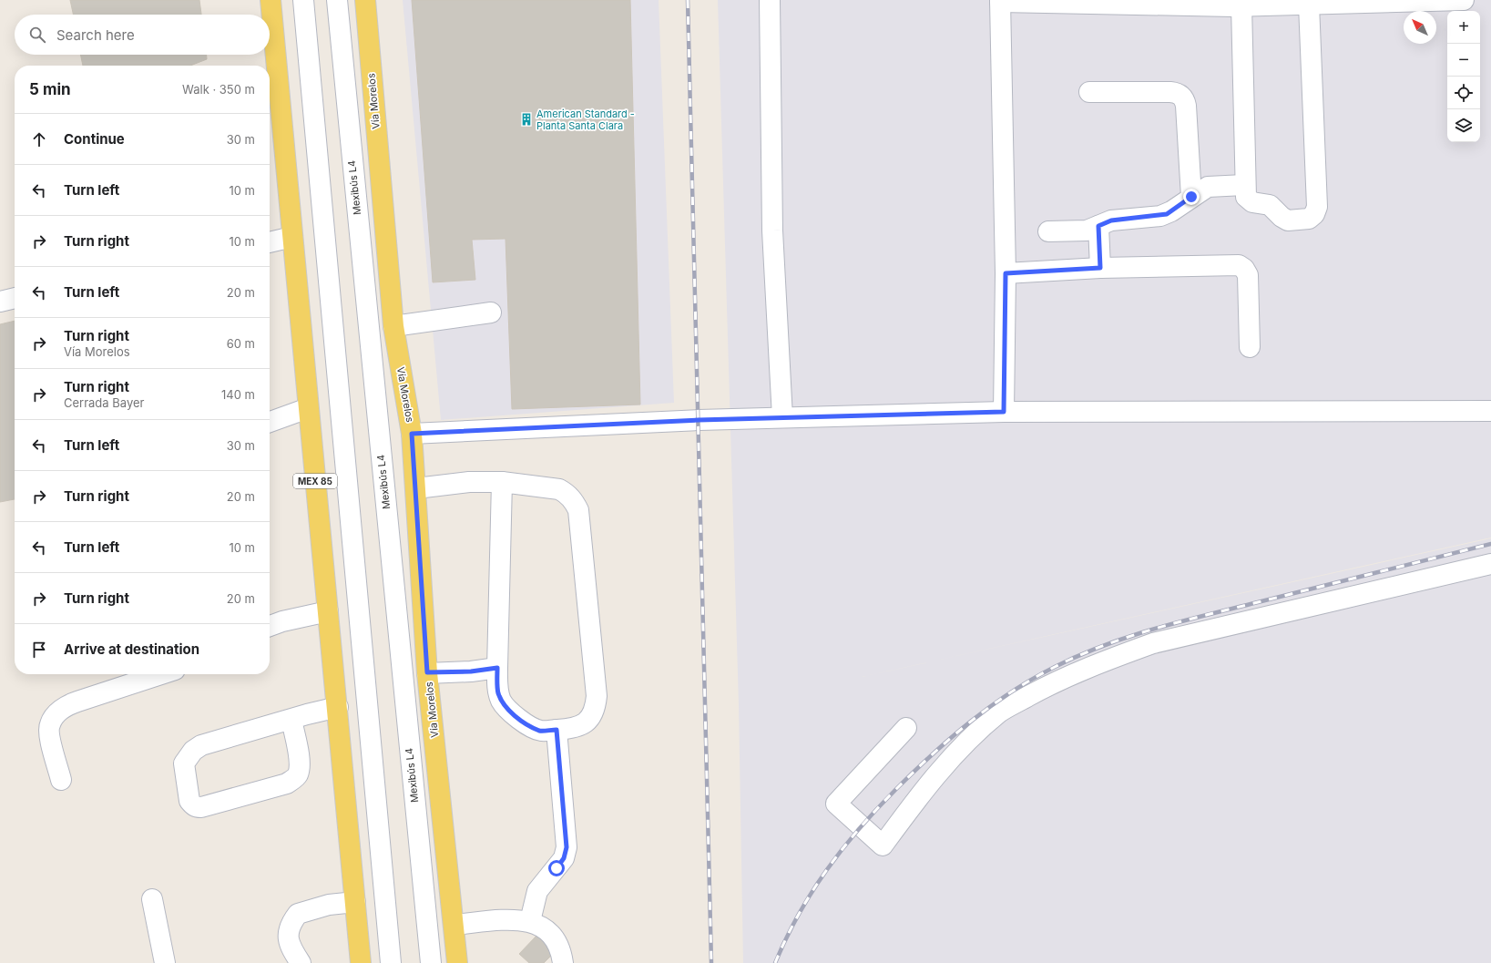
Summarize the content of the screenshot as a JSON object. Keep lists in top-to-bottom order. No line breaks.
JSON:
{"streets":{"main road":["Vía Morelos","MEX 85"],"lane":["Mexibús L4"]},"places":{"building":["American Standard - Planta Santa Clara"]},"north":"top left","page":{"map_buttons":["+","−"],"search":"Search here","heading":["5 min","Walk · 350 m"],"list":[["Continue","30 m"],["Turn left","10 m"],["Turn right","10 m"],["Turn left","20 m"],["Turn right","Vía Morelos","60 m"],["Turn right","Cerrada Bayer","140 m"],["Turn left","30 m"],["Turn right","20 m"],["Turn left","10 m"],["Turn right","20 m"],"Arrive at destination"]}}
